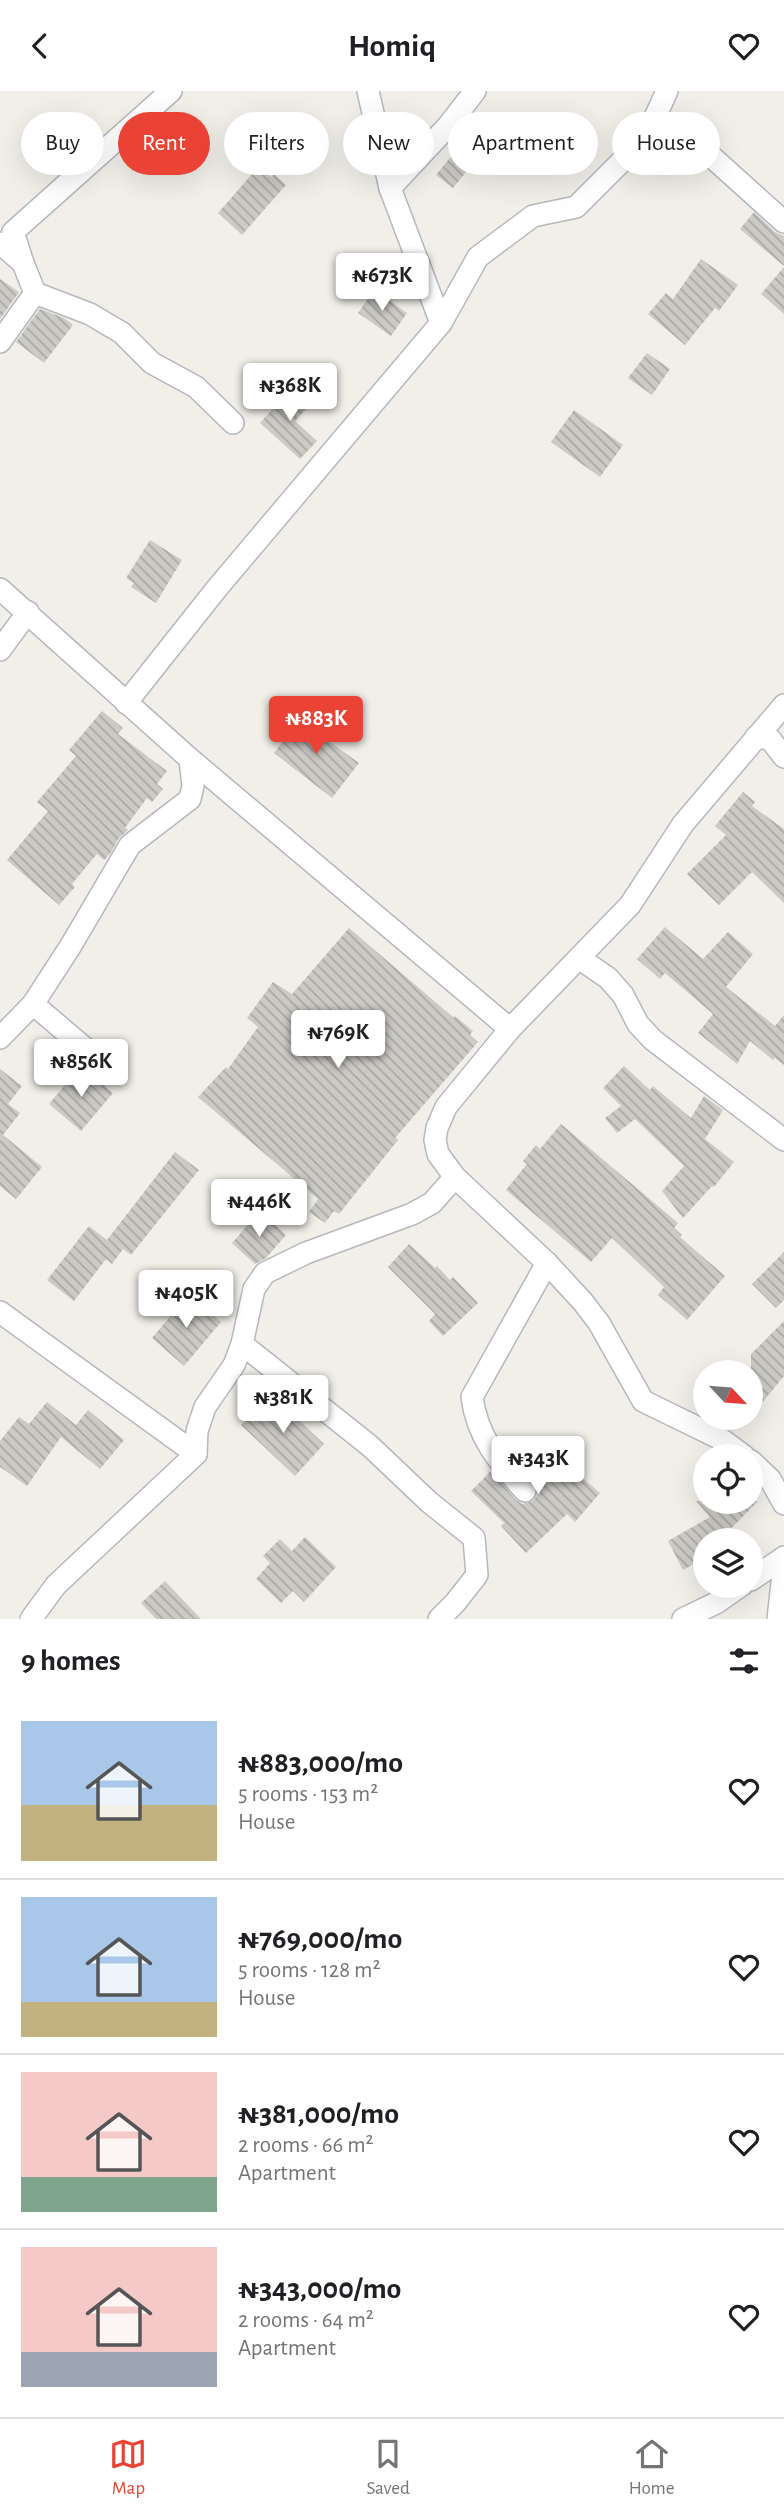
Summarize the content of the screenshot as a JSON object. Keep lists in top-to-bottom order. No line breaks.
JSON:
{"north":"bottom right","page":{"header":"Homiq","chip":["Buy","Rent","Filters","New","Apartment","House"],"price":["₦673K","₦368K","₦883K","₦769K","₦856K","₦446K","₦405K","₦381K","₦343K"],"heading":"9 homes","list":[{"name":"₦883,000/mo","note":"5 rooms · 153 m² · House"},{"name":"₦769,000/mo","note":"5 rooms · 128 m² · House"},{"name":"₦381,000/mo","note":"2 rooms · 66 m² · Apartment"},{"name":"₦343,000/mo","note":"2 rooms · 64 m² · Apartment"}],"tabs":["Map","Saved","Home"]}}
